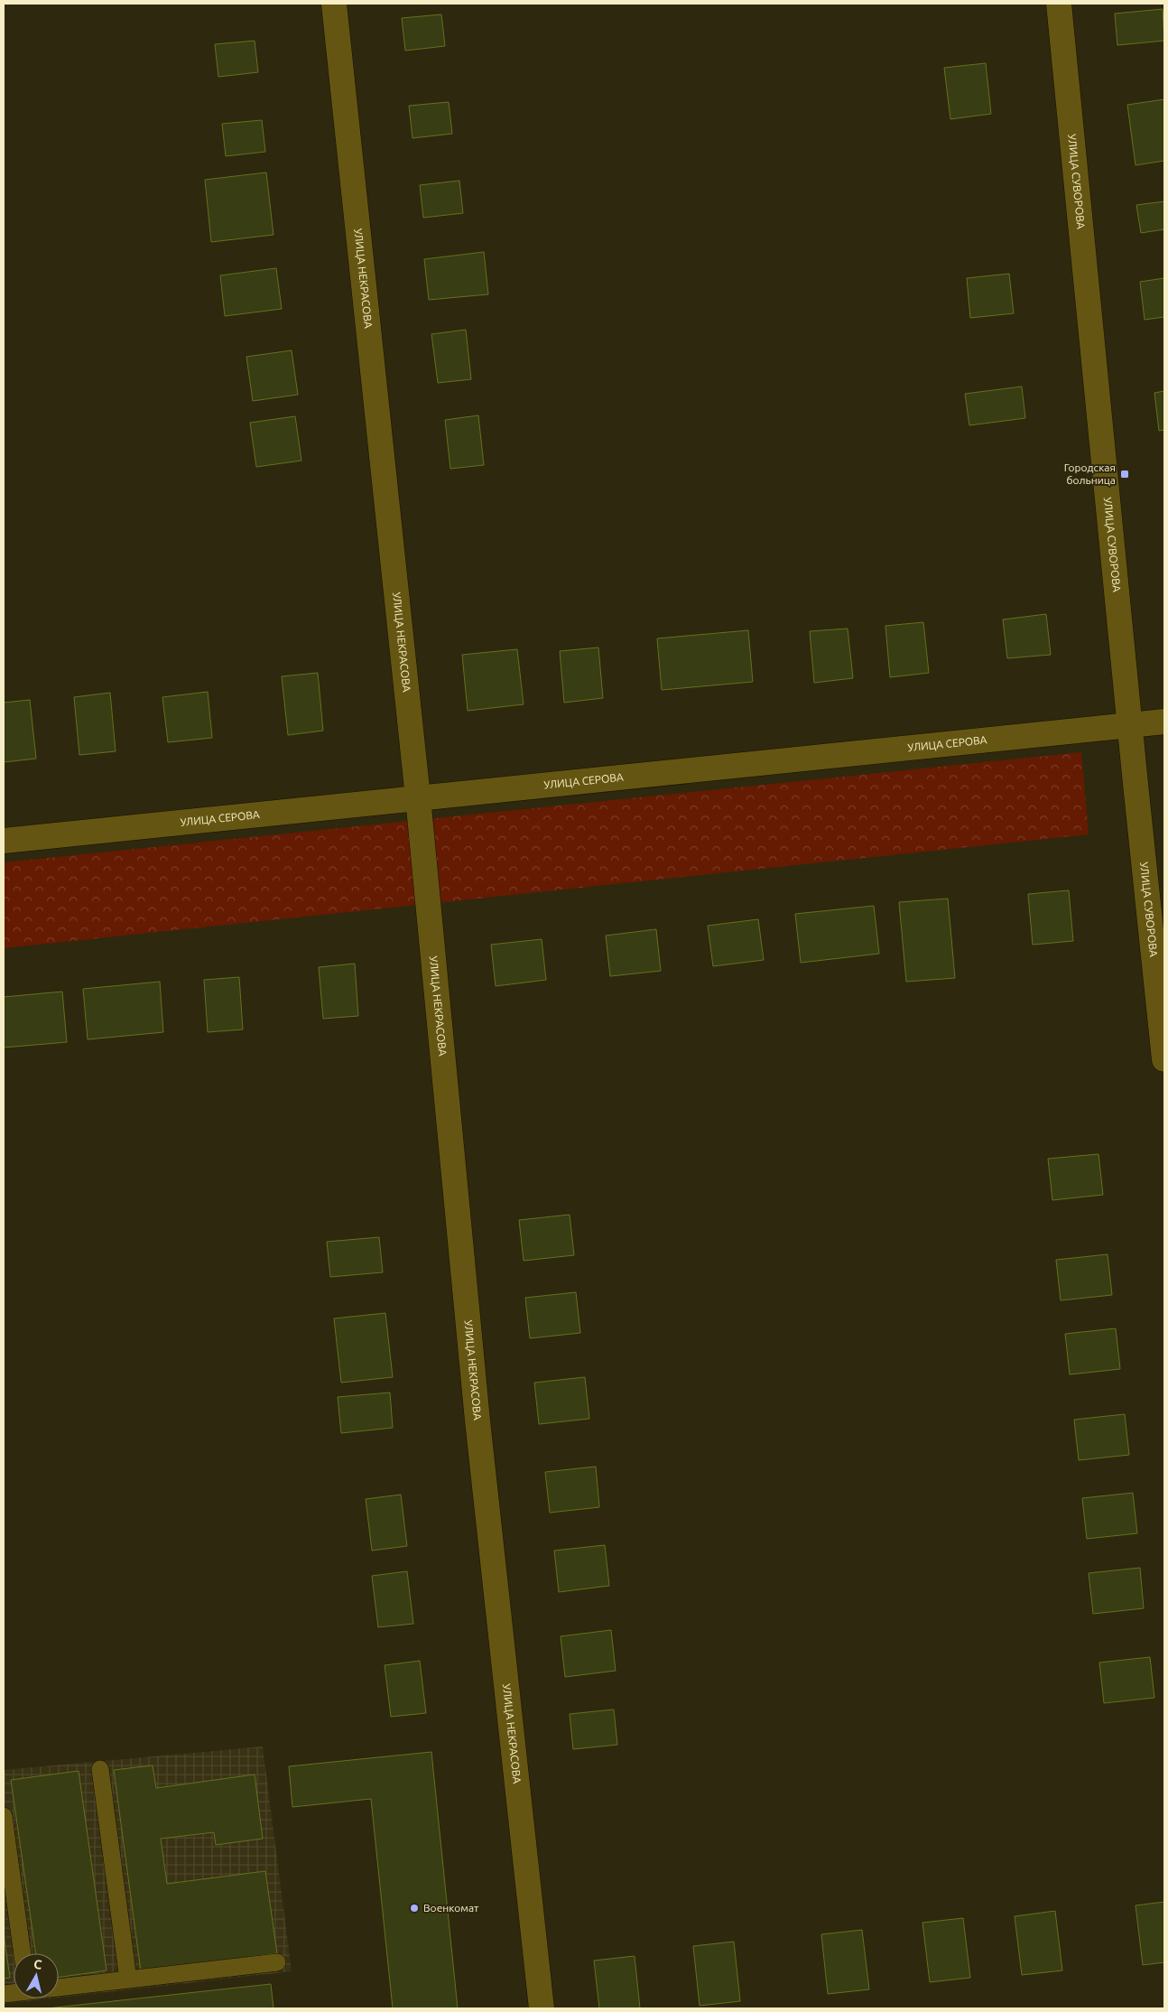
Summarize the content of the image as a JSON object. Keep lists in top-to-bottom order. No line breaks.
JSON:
{"streets":{"street":["УЛИЦА СУВОРОВА","УЛИЦА НЕКРАСОВА","УЛИЦА СЕРОВА"]},"crossings":[["УЛИЦА СУВОРОВА","УЛИЦА СЕРОВА"],["УЛИЦА НЕКРАСОВА","УЛИЦА СЕРОВА"]],"places":{"transit":["Городская больница"],"other":["Военкомат"]},"north":"top"}
